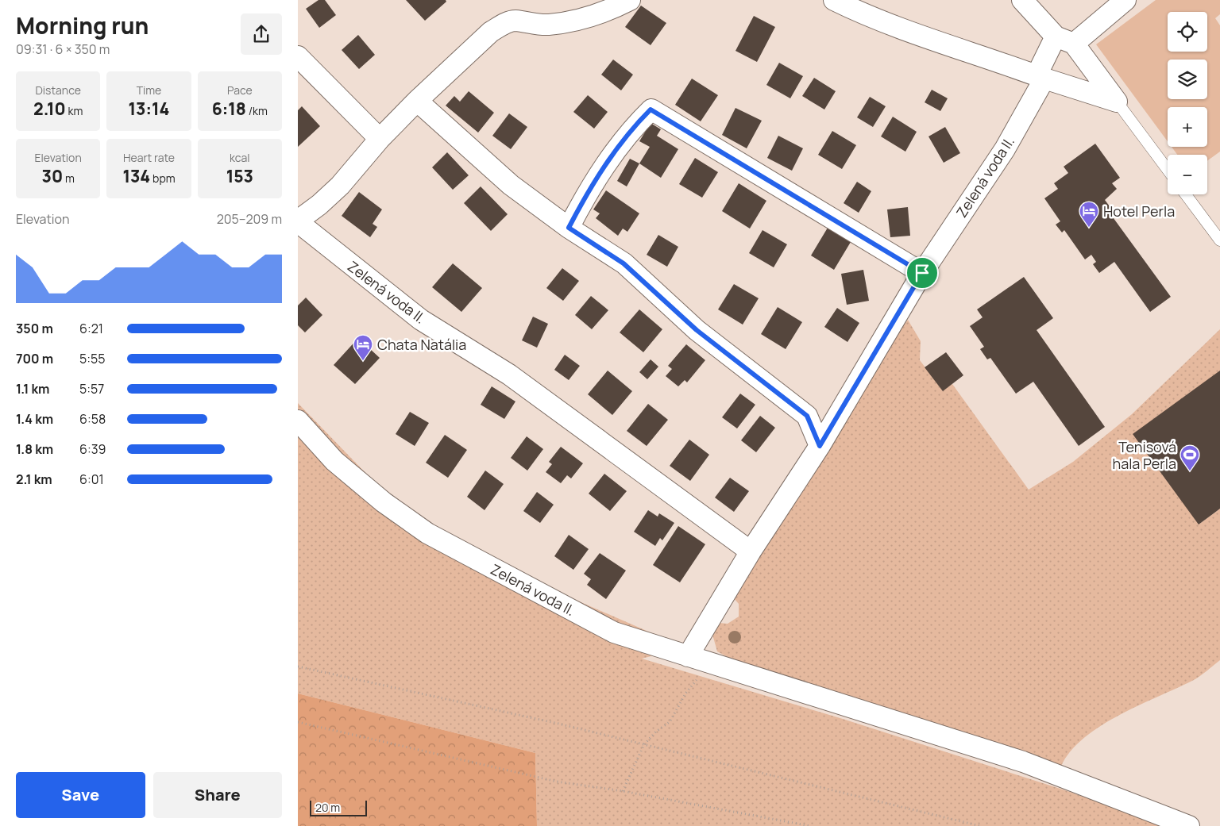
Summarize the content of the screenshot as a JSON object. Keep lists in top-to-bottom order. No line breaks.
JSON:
{"streets":{"street":["Zelená voda II."]},"places":{"hotel":["Hotel Perla","Chata Natália"],"sports":["Tenisová hala Perla"]},"scale_bar":"20 m","page":{"heading":["Morning run","09:31 · 6 × 350 m"],"map_buttons":["+","−"],"stats":[["Distance","2.10 km"],["Time","13:14"],["Pace","6:18 /km"],["Elevation","30 m"],["Heart rate","134 bpm"],["kcal","153"]],"chart":["Elevation","205–209 m"],"list":[{"name":"350 m","note":"6:21"},{"name":"700 m","note":"5:55"},{"name":"1.1 km","note":"5:57"},{"name":"1.4 km","note":"6:58"},{"name":"1.8 km","note":"6:39"},{"name":"2.1 km","note":"6:01"}],"buttons":["Save","Share"],"scale":"20 m"}}
